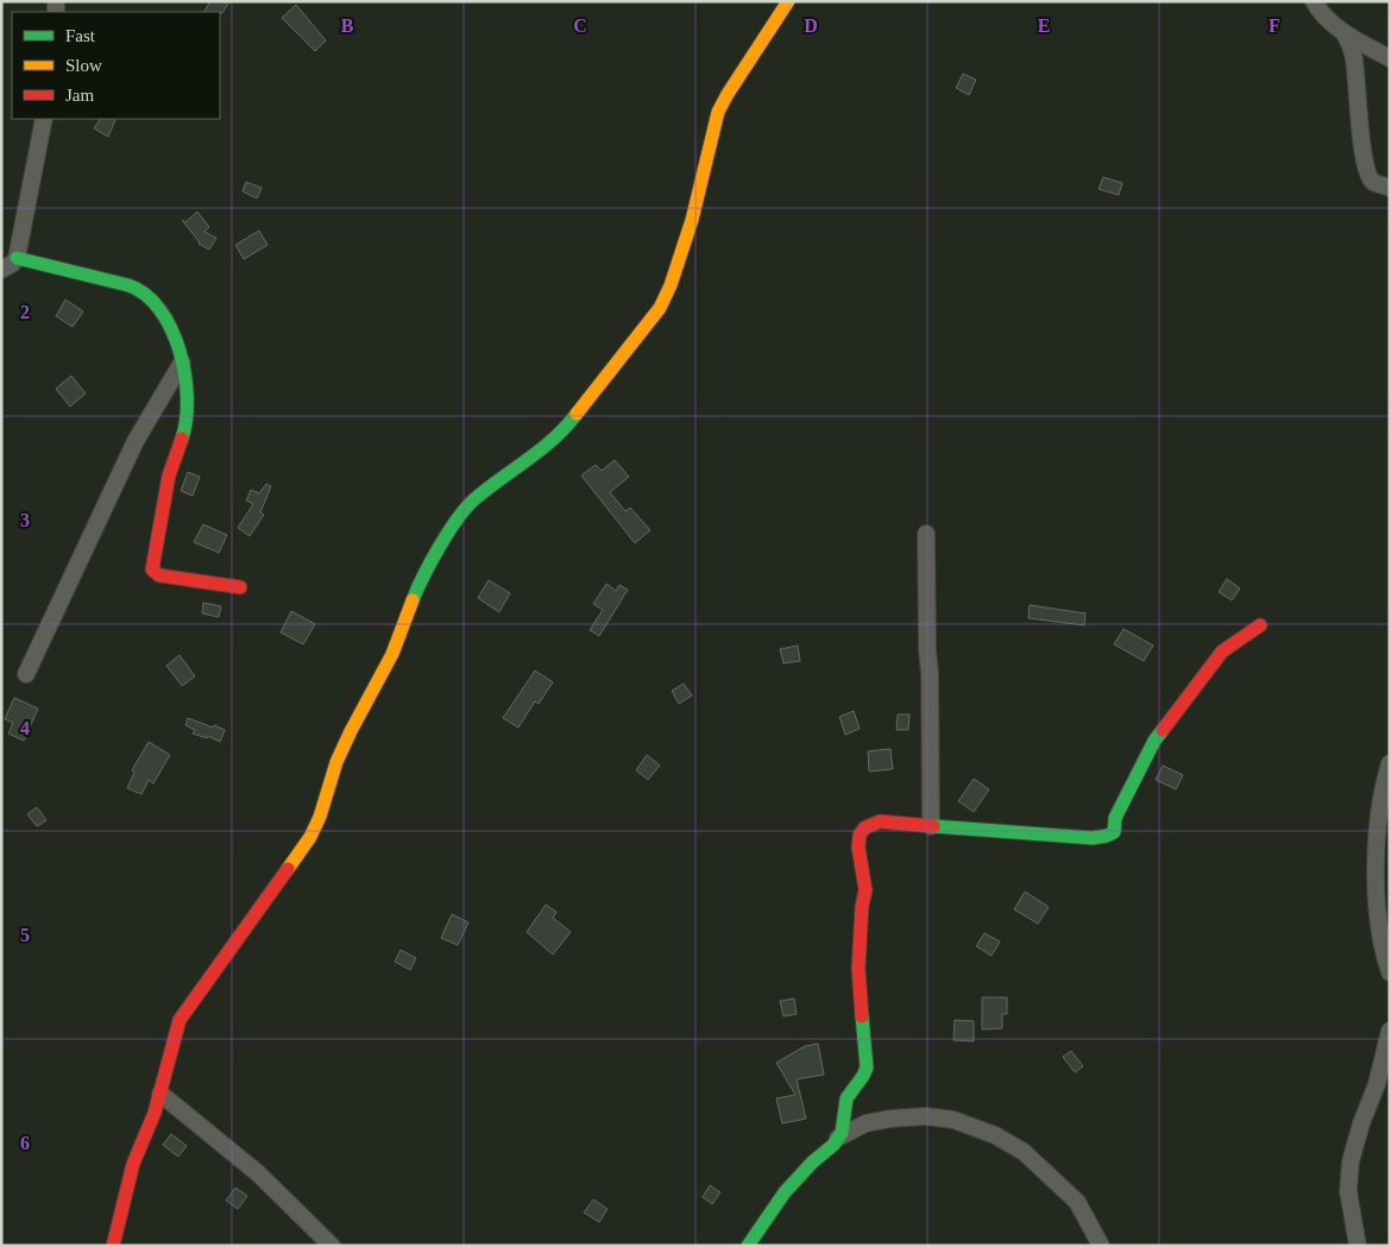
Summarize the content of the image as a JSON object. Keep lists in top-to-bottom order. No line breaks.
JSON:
{"legend":["Fast","Slow","Jam"],"grid":{"columns":["B","C","D","E","F"],"rows":["2","3","4","5","6"]}}
